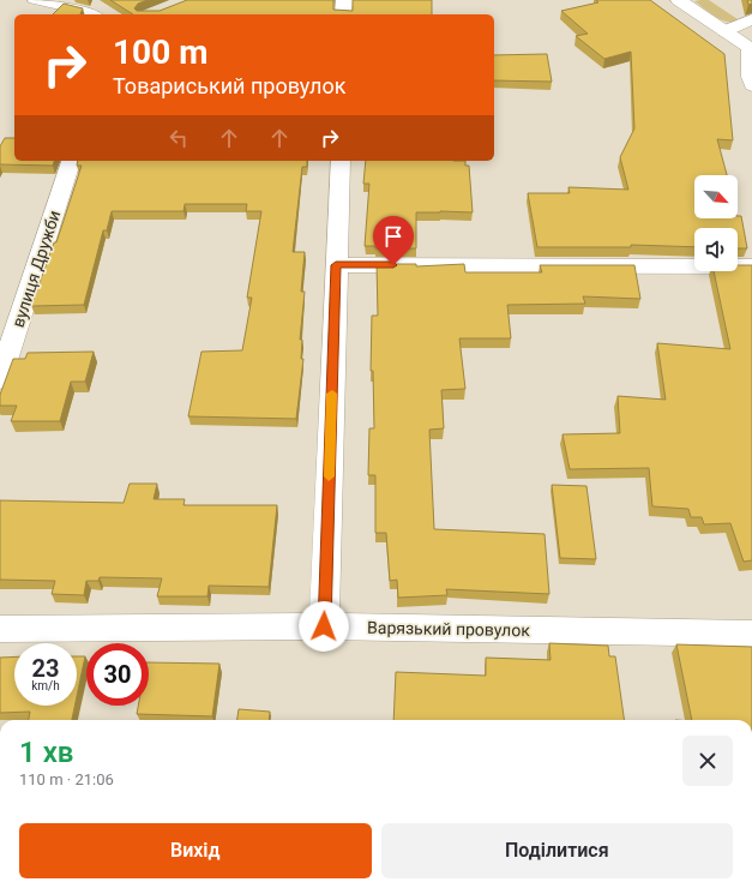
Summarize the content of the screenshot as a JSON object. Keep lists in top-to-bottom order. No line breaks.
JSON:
{"streets":{"street":["вулиця Дружби","Варязький провулок"]},"north":"bottom right","page":{"turn":["100 m","Товариський провулок"],"speed":"23 km/h","limit":"30","heading":["1 хв","110 m · 21:06"],"buttons":["Вихід","Поділитися"]}}
